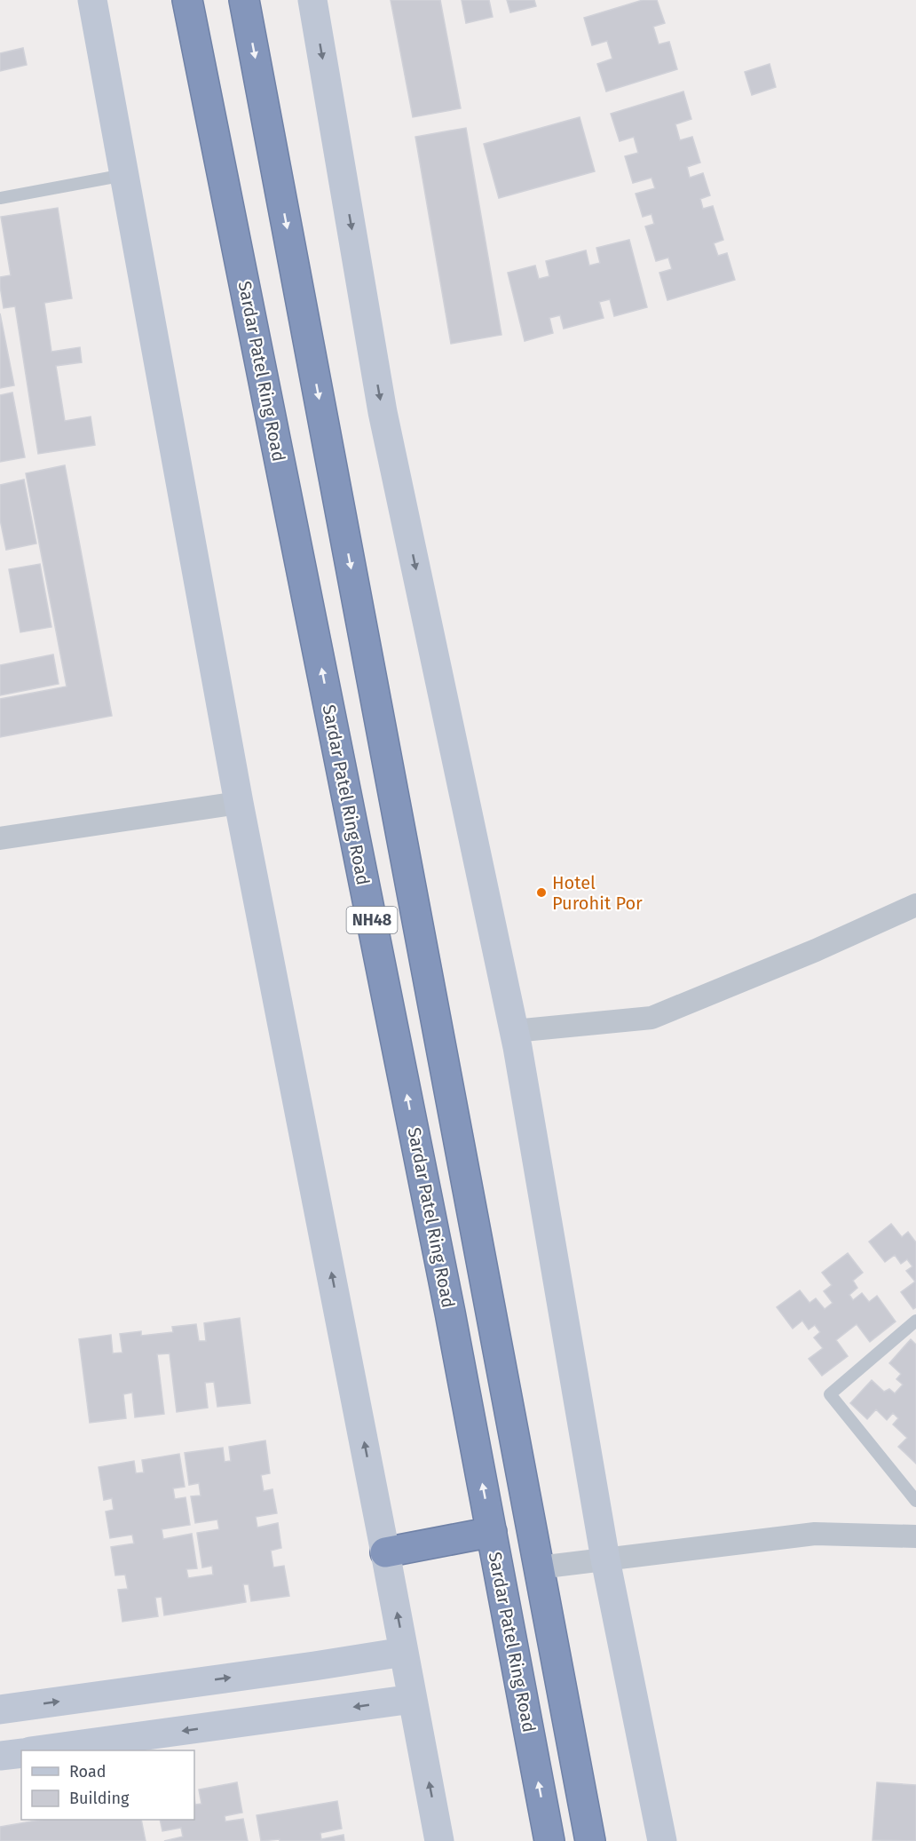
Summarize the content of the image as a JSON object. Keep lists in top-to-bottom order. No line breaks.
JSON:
{"streets":{"highway":["Sardar Patel Ring Road","NH48"]},"places":["Hotel Purohit Por"],"legend":["Road","Building"]}
